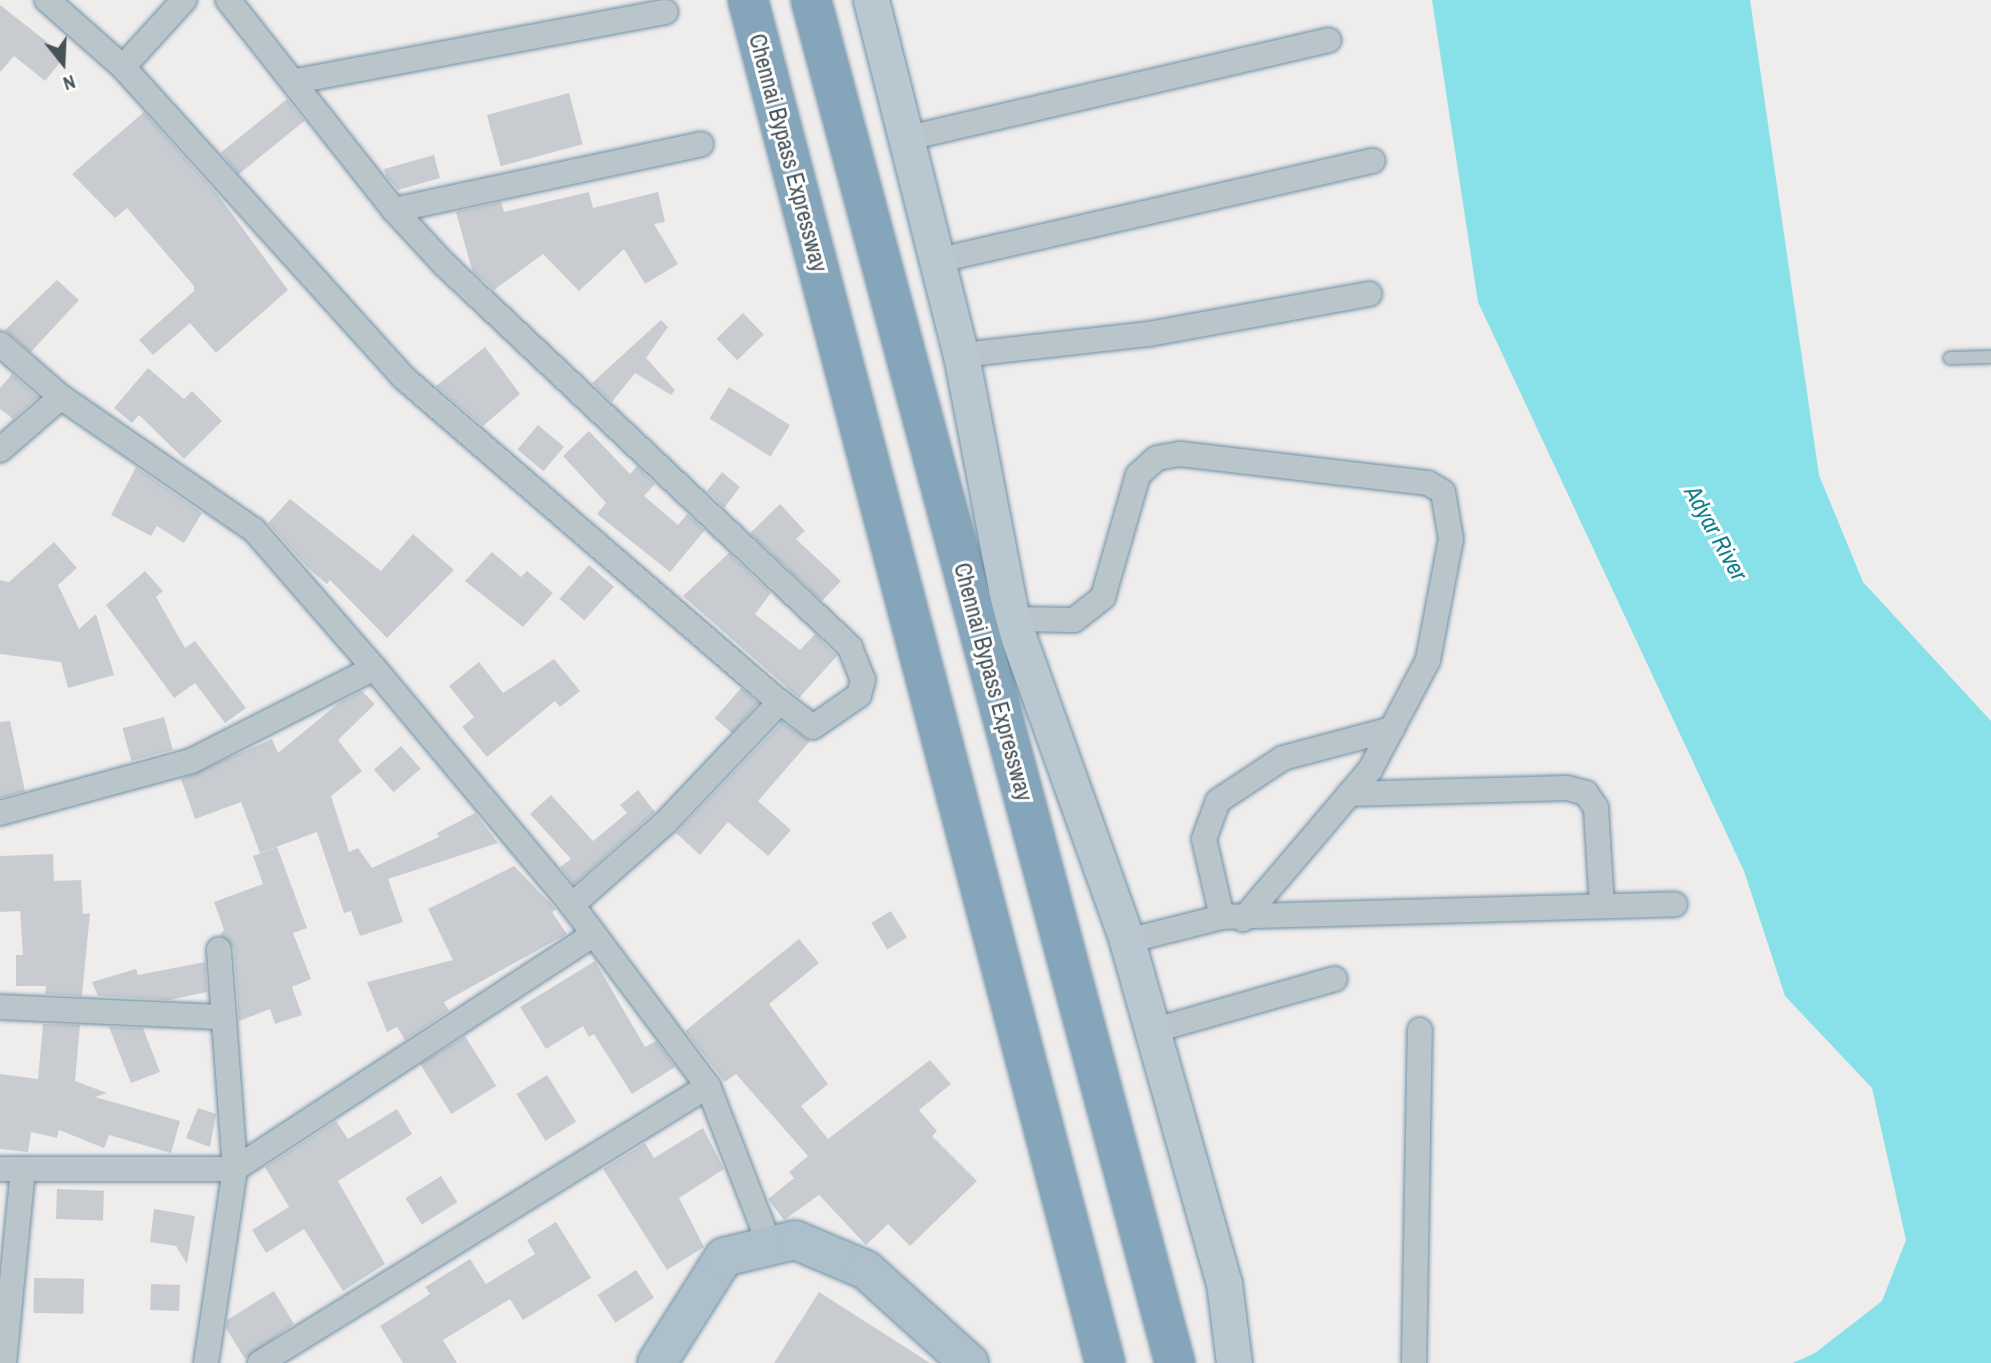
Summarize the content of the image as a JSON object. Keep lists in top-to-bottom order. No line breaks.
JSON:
{"streets":{"highway":["Chennai Bypass Expressway"]},"water":["Adyar River"],"north":"bottom"}
